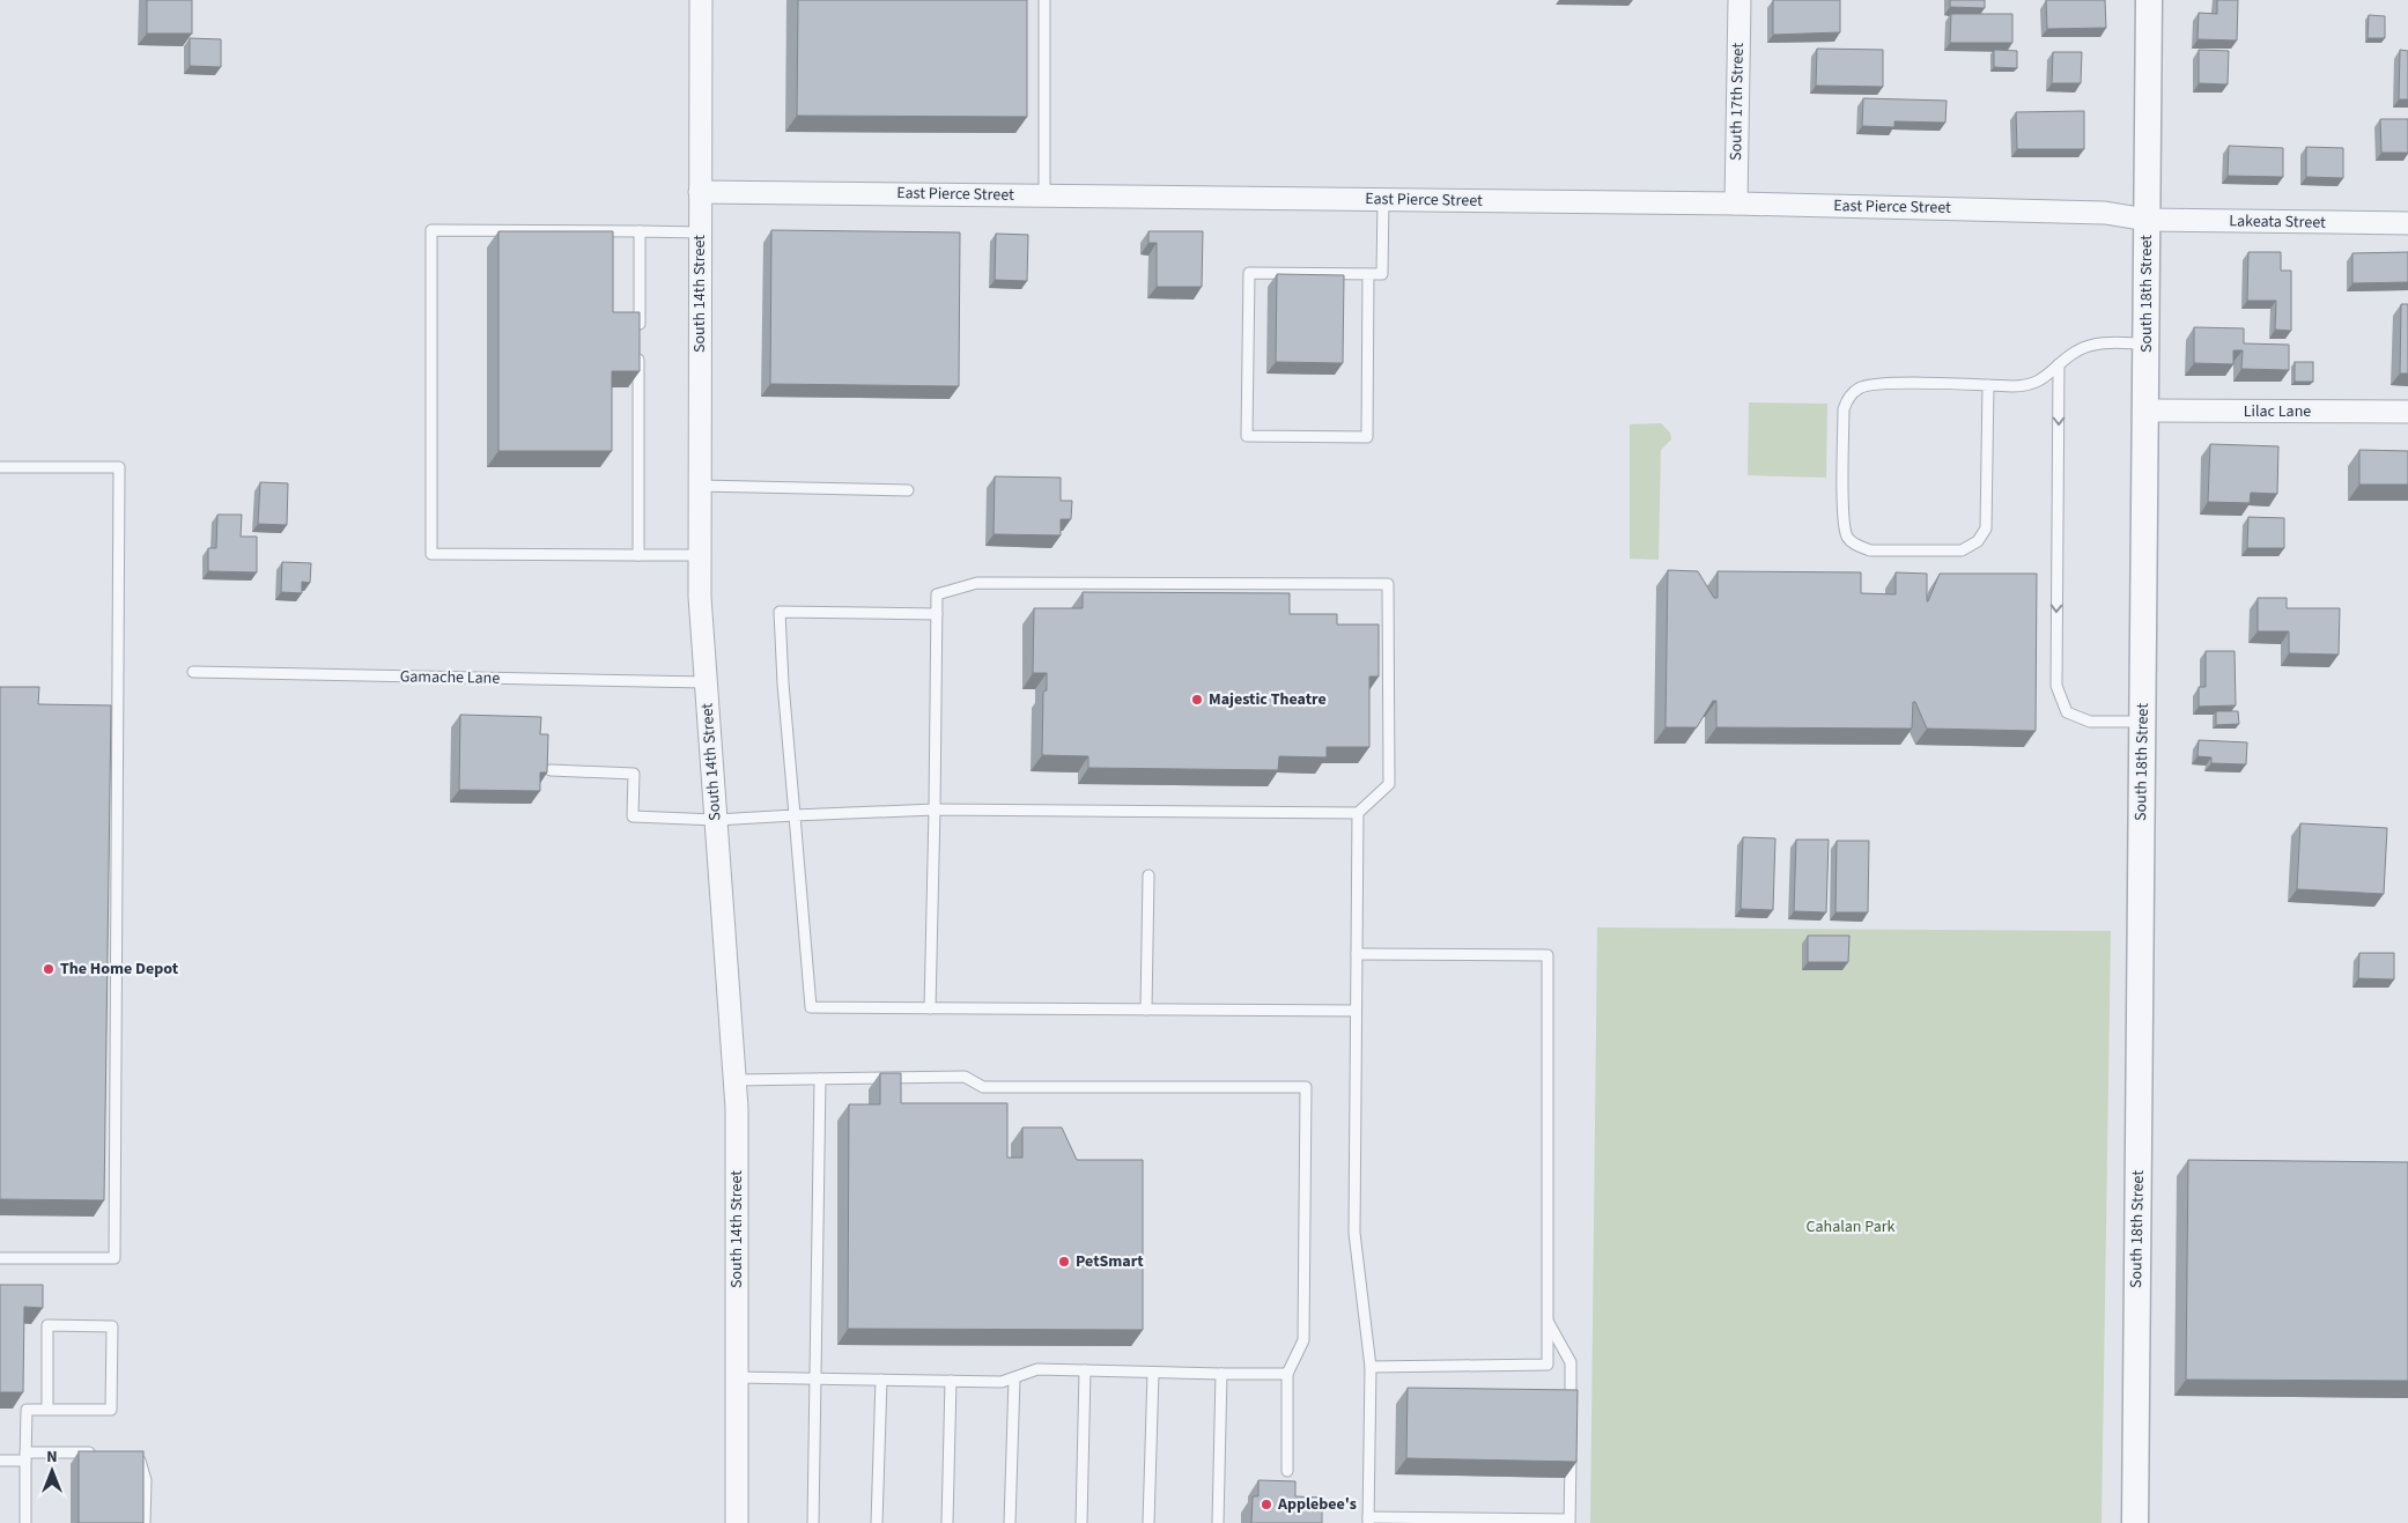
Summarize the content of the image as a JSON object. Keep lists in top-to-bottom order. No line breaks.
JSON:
{"streets":{"street":["South 17th Street","East Pierce Street","Lakeata Street","South 14th Street","South 18th Street","Lilac Lane"],"lane":["Gamache Lane"]},"crossings":[["South 17th Street","East Pierce Street"],["East Pierce Street","Lakeata Street"],["East Pierce Street","South 14th Street"],["East Pierce Street","South 18th Street"],["Lakeata Street","South 18th Street"],["South 14th Street","Gamache Lane"],["South 18th Street","Lilac Lane"]],"parks":["Cahalan Park"],"places":["Majestic Theatre","The Home Depot","PetSmart","Applebee's"],"north":"top"}
